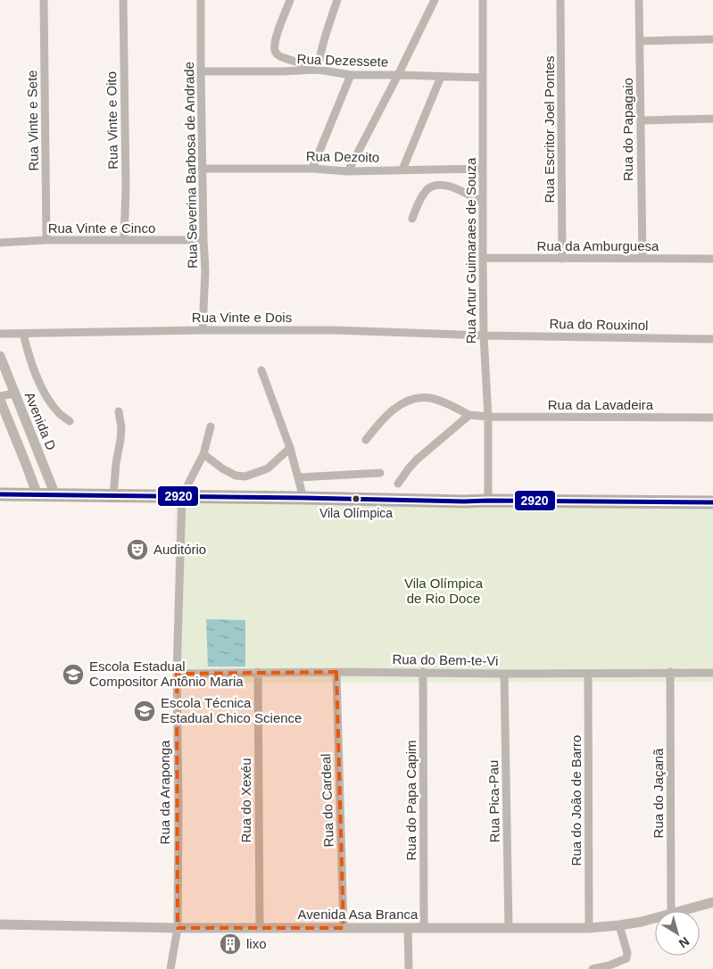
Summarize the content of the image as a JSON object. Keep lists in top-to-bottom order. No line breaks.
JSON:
{"streets":{"street":["Rua Dezessete","Rua Vinte e Sete","Rua Vinte e Oito","Rua Escritor Joel Pontes","Rua do Papagaio","Rua Dezoito","Rua Severina Barbosa de Andrade","Rua Vinte e Cinco","Rua da Amburguesa","Rua Artur Guimaraes de Souza","Rua Vinte e Dois","Rua do Rouxinol","Rua da Lavadeira","Avenida D","Rua do Bem-te-Vi","Rua da Araponga","Rua do Jaçanã","Rua do Xexéu","Rua do Cardeal","Rua do Papa Capim","Rua do João de Barro","Rua Pica-Pau","Avenida Asa Branca"]},"crossings":[["Rua Dezessete","Rua Severina Barbosa de Andrade"],["Rua Dezessete","Rua Artur Guimaraes de Souza"],["Rua Vinte e Sete","Rua Vinte e Cinco"],["Rua Vinte e Oito","Rua Vinte e Cinco"],["Rua Escritor Joel Pontes","Rua da Amburguesa"],["Rua do Papagaio","Rua da Amburguesa"],["Rua Dezoito","Rua Severina Barbosa de Andrade"],["Rua Dezoito","Rua Artur Guimaraes de Souza"],["Rua Severina Barbosa de Andrade","Rua Vinte e Cinco"],["Rua Severina Barbosa de Andrade","Rua Vinte e Dois"],["Rua da Amburguesa","Rua Artur Guimaraes de Souza"],["Rua Artur Guimaraes de Souza","Rua Vinte e Dois"],["Rua Artur Guimaraes de Souza","Rua do Rouxinol"],["Rua Artur Guimaraes de Souza","Rua da Lavadeira"],["Rua Vinte e Dois","Rua do Rouxinol"],["Rua do Bem-te-Vi","Rua da Araponga"],["Rua do Bem-te-Vi","Rua do Jaçanã"],["Rua do Bem-te-Vi","Rua do Xexéu"],["Rua do Bem-te-Vi","Rua do Cardeal"],["Rua do Bem-te-Vi","Rua do Papa Capim"],["Rua do Bem-te-Vi","Rua do João de Barro"],["Rua do Bem-te-Vi","Rua Pica-Pau"],["Rua da Araponga","Avenida Asa Branca"],["Rua do Xexéu","Avenida Asa Branca"],["Rua do Cardeal","Avenida Asa Branca"],["Rua do Papa Capim","Avenida Asa Branca"],["Rua do João de Barro","Avenida Asa Branca"],["Rua Pica-Pau","Avenida Asa Branca"]],"parks":["Vila Olímpica de Rio Doce"],"places":{"other":["Vila Olímpica"],"theatre":["Auditório"],"school or university":["Escola Estadual Compositor Antônio Maria","Escola Técnica Estadual Chico Science"],"building":["lixo"]},"lines":["transit line 2920"],"north":"bottom right"}
